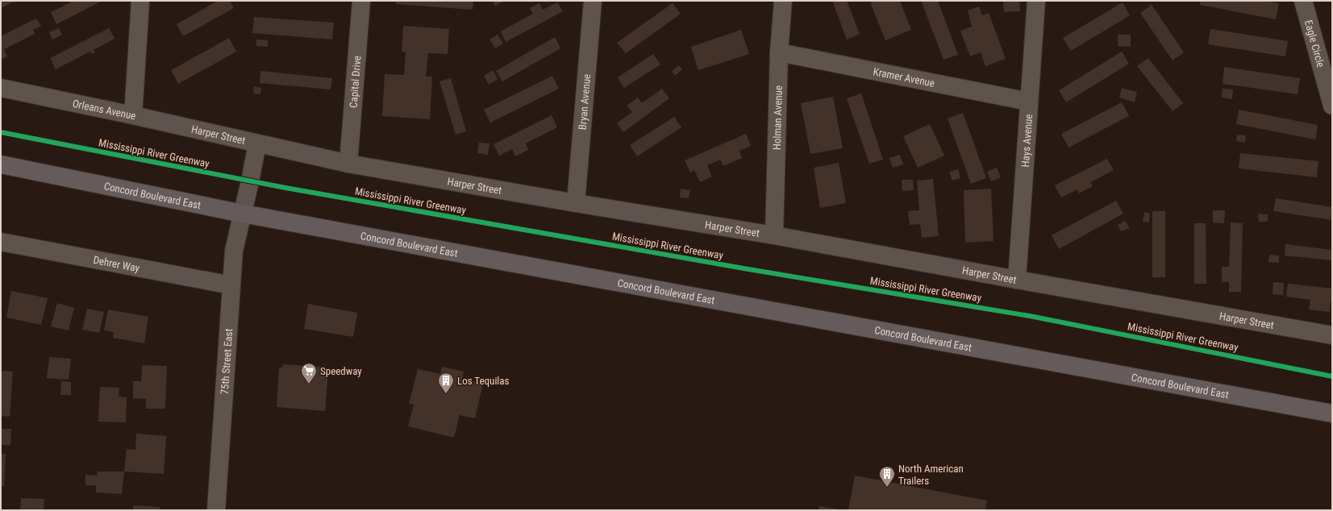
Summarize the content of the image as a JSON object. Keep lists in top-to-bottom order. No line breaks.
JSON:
{"streets":{"main road":["Concord Boulevard East"],"street":["Eagle Circle","Kramer Avenue","Capital Drive","Bryan Avenue","Orleans Avenue","Holman Avenue","Harper Street","Hays Avenue","Dehrer Way","75th Street East"],"cycle path":["Mississippi River Greenway"]},"crossings":[["Kramer Avenue","Holman Avenue"],["Kramer Avenue","Hays Avenue"],["Capital Drive","Harper Street"],["Bryan Avenue","Harper Street"],["Orleans Avenue","Harper Street"],["Holman Avenue","Harper Street"],["Harper Street","Hays Avenue"],["Harper Street","75th Street East"],["Concord Boulevard East","75th Street East"],["Dehrer Way","75th Street East"]],"places":{"supermarket":["Speedway"],"building":["Los Tequilas","North American Trailers"]}}
